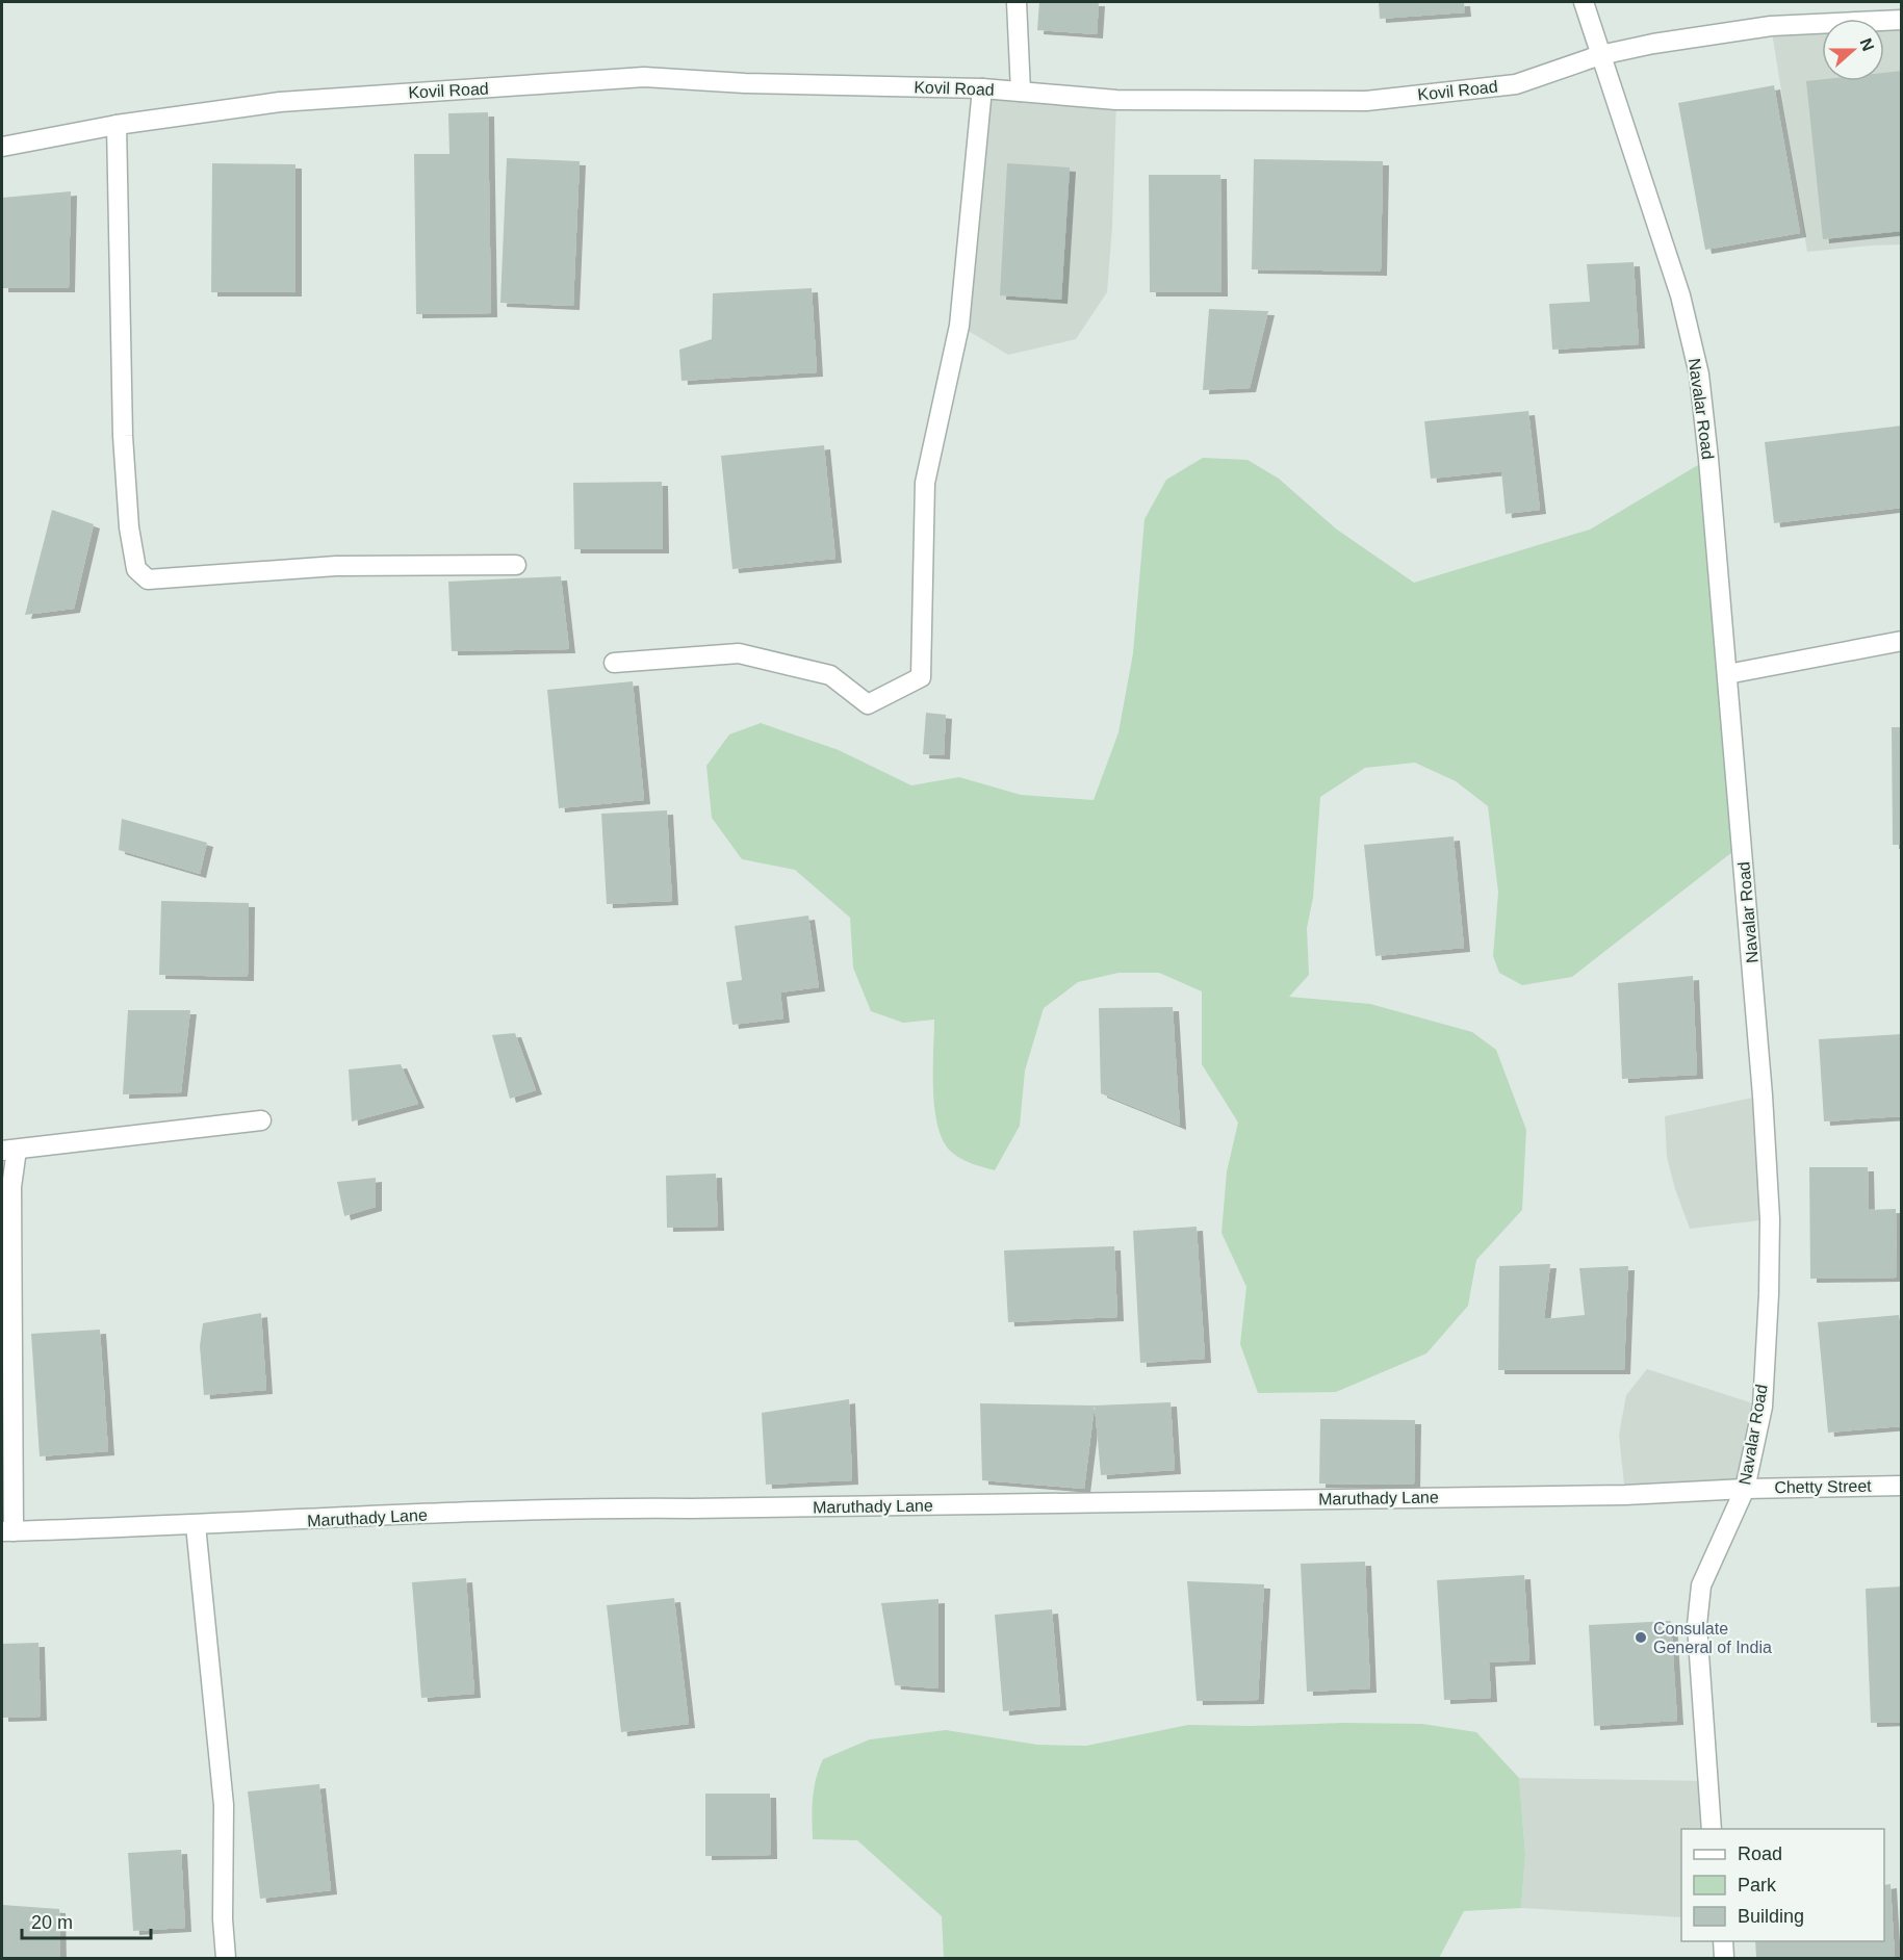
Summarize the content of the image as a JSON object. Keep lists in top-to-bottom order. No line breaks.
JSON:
{"streets":{"street":["Kovil Road","Navalar Road","Chetty Street","Maruthady Lane"]},"crossings":[["Kovil Road","Navalar Road"],["Navalar Road","Chetty Street"],["Navalar Road","Maruthady Lane"],["Chetty Street","Maruthady Lane"]],"places":["Consulate General of India"],"legend":["Road","Park","Building"],"scale_bar":"20 m","north":"right"}
